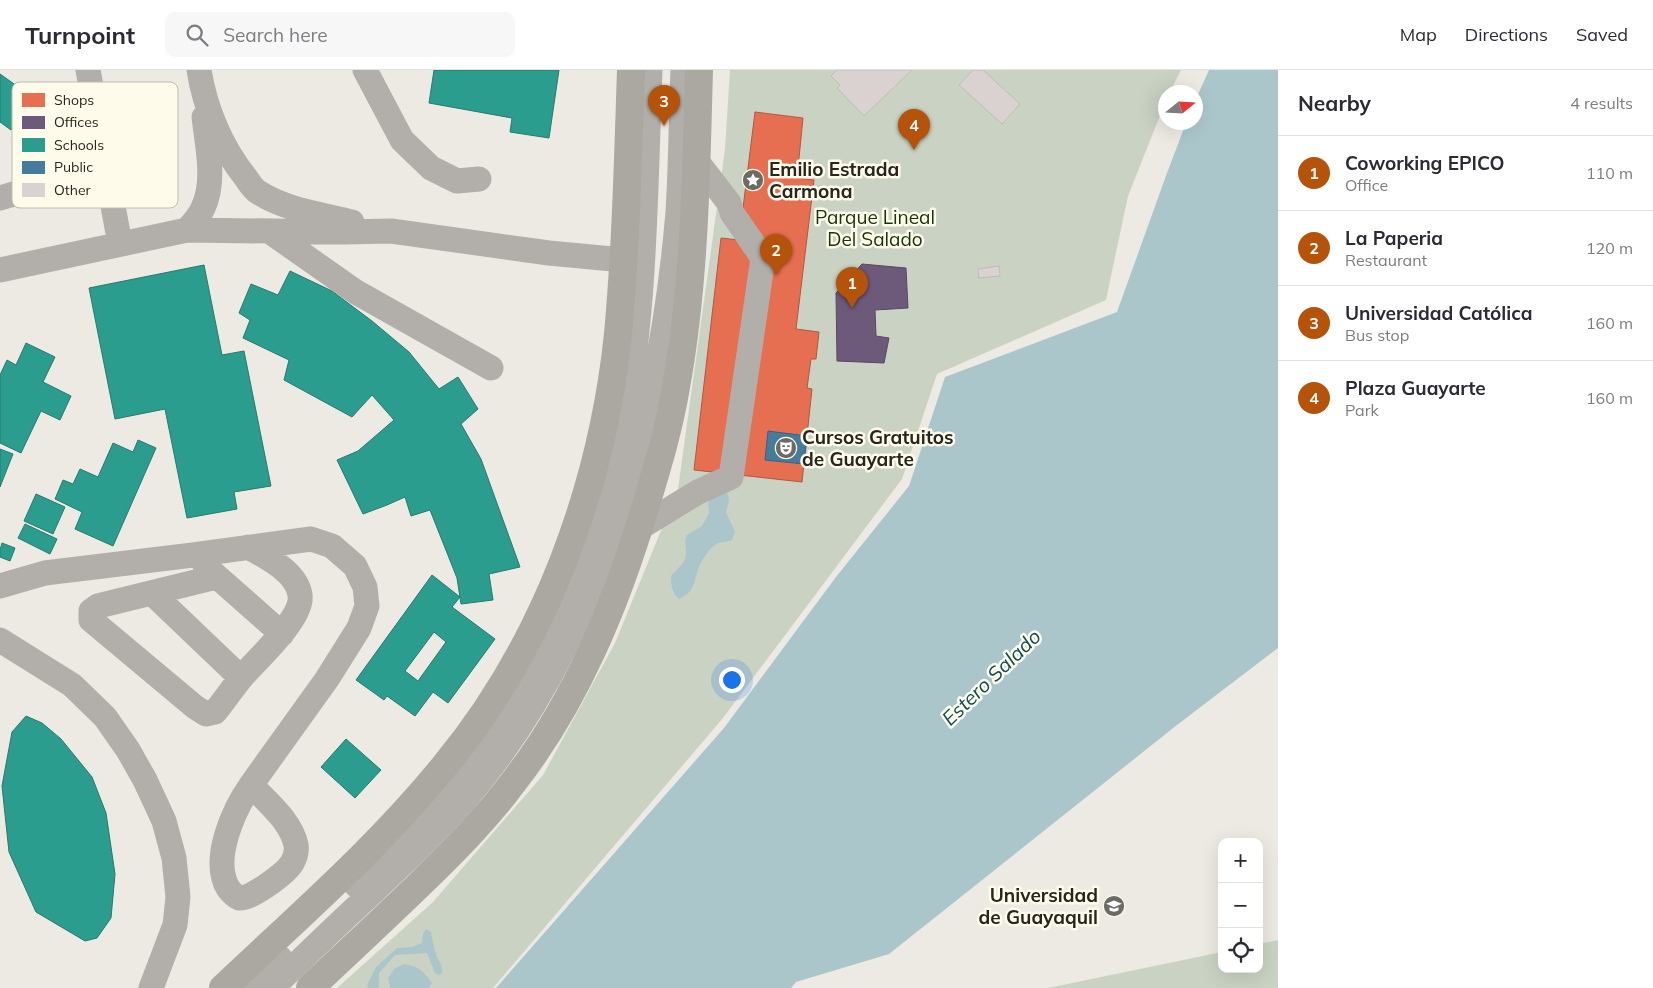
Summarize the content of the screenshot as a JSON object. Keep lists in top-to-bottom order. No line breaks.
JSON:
{"water":["Estero Salado"],"parks":["Parque Lineal Del Salado"],"places":{"place":["Emilio Estrada Carmona"],"theatre":["Cursos Gratuitos de Guayarte"],"school or university":["Universidad de Guayaquil"]},"legend":["Shops","Offices","Schools","Public","Other"],"north":"right","page":{"header":"Turnpoint","search":"Search here","nav":["Map","Directions","Saved"],"heading":["Nearby","4 results"],"pins":["3","4","2","1"],"list":[{"mark":"1","name":"Coworking EPICO","note":"Office","value":"110 m"},{"mark":"2","name":"La Paperia","note":"Restaurant","value":"120 m"},{"mark":"3","name":"Universidad Católica","note":"Bus stop","value":"160 m"},{"mark":"4","name":"Plaza Guayarte","note":"Park","value":"160 m"}],"map_buttons":["+","−"]}}
